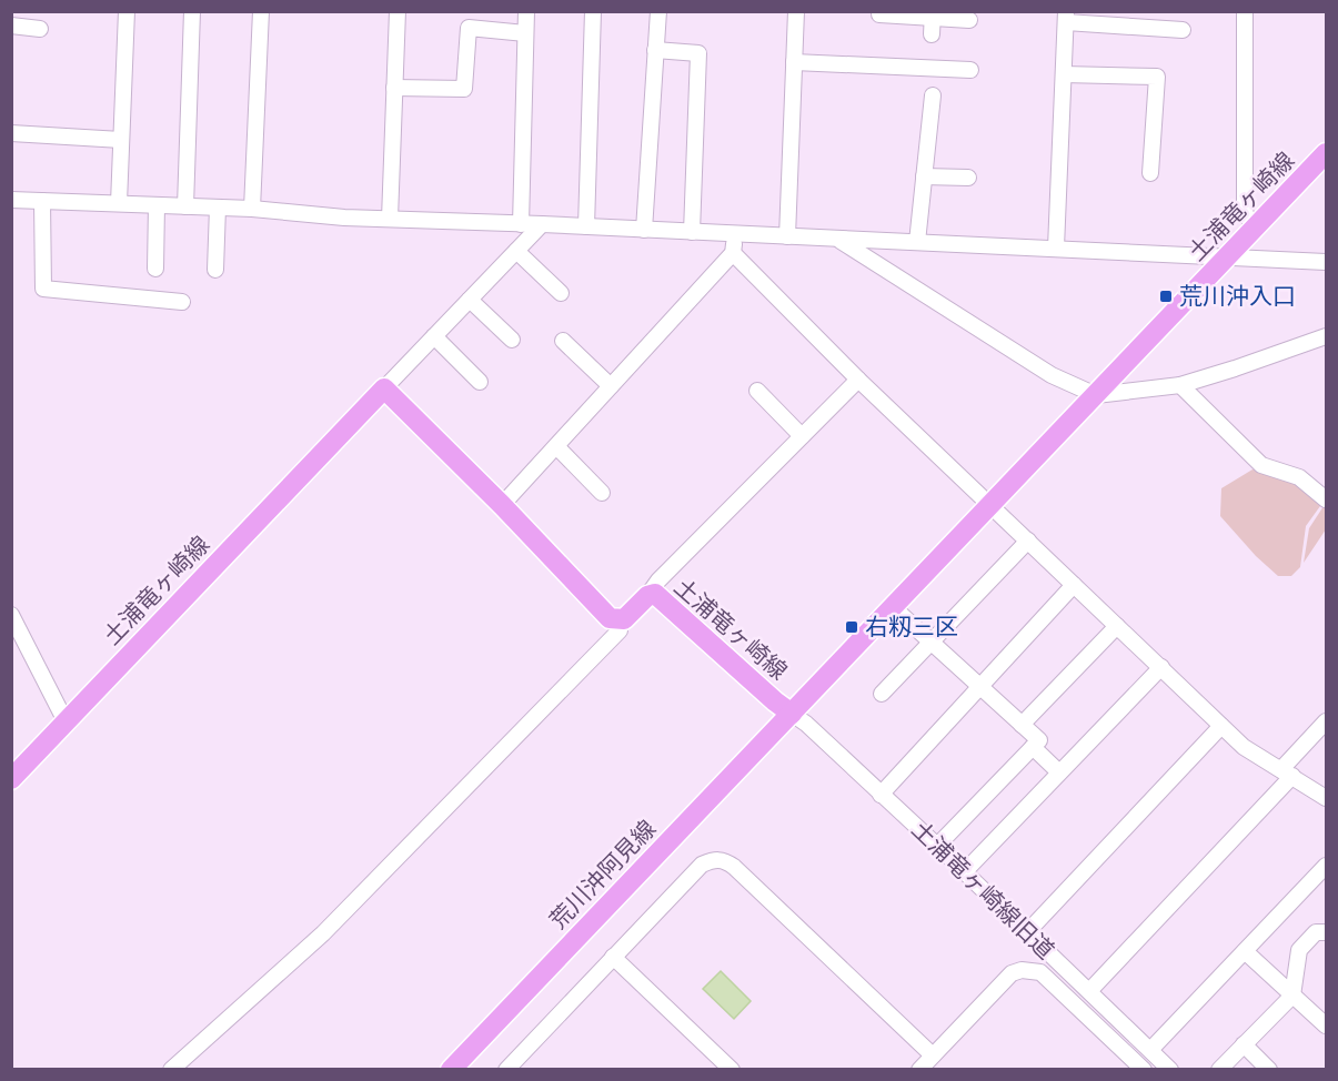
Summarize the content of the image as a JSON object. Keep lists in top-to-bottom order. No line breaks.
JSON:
{"streets":{"main road":["土浦竜ヶ崎線","荒川沖阿見線"],"street":["土浦竜ヶ崎線旧道"]},"crossings":[["土浦竜ヶ崎線","荒川沖阿見線"],["土浦竜ヶ崎線","土浦竜ヶ崎線旧道"],["荒川沖阿見線","土浦竜ヶ崎線旧道"]],"places":{"transit":["荒川沖入口","右籾三区"]}}
